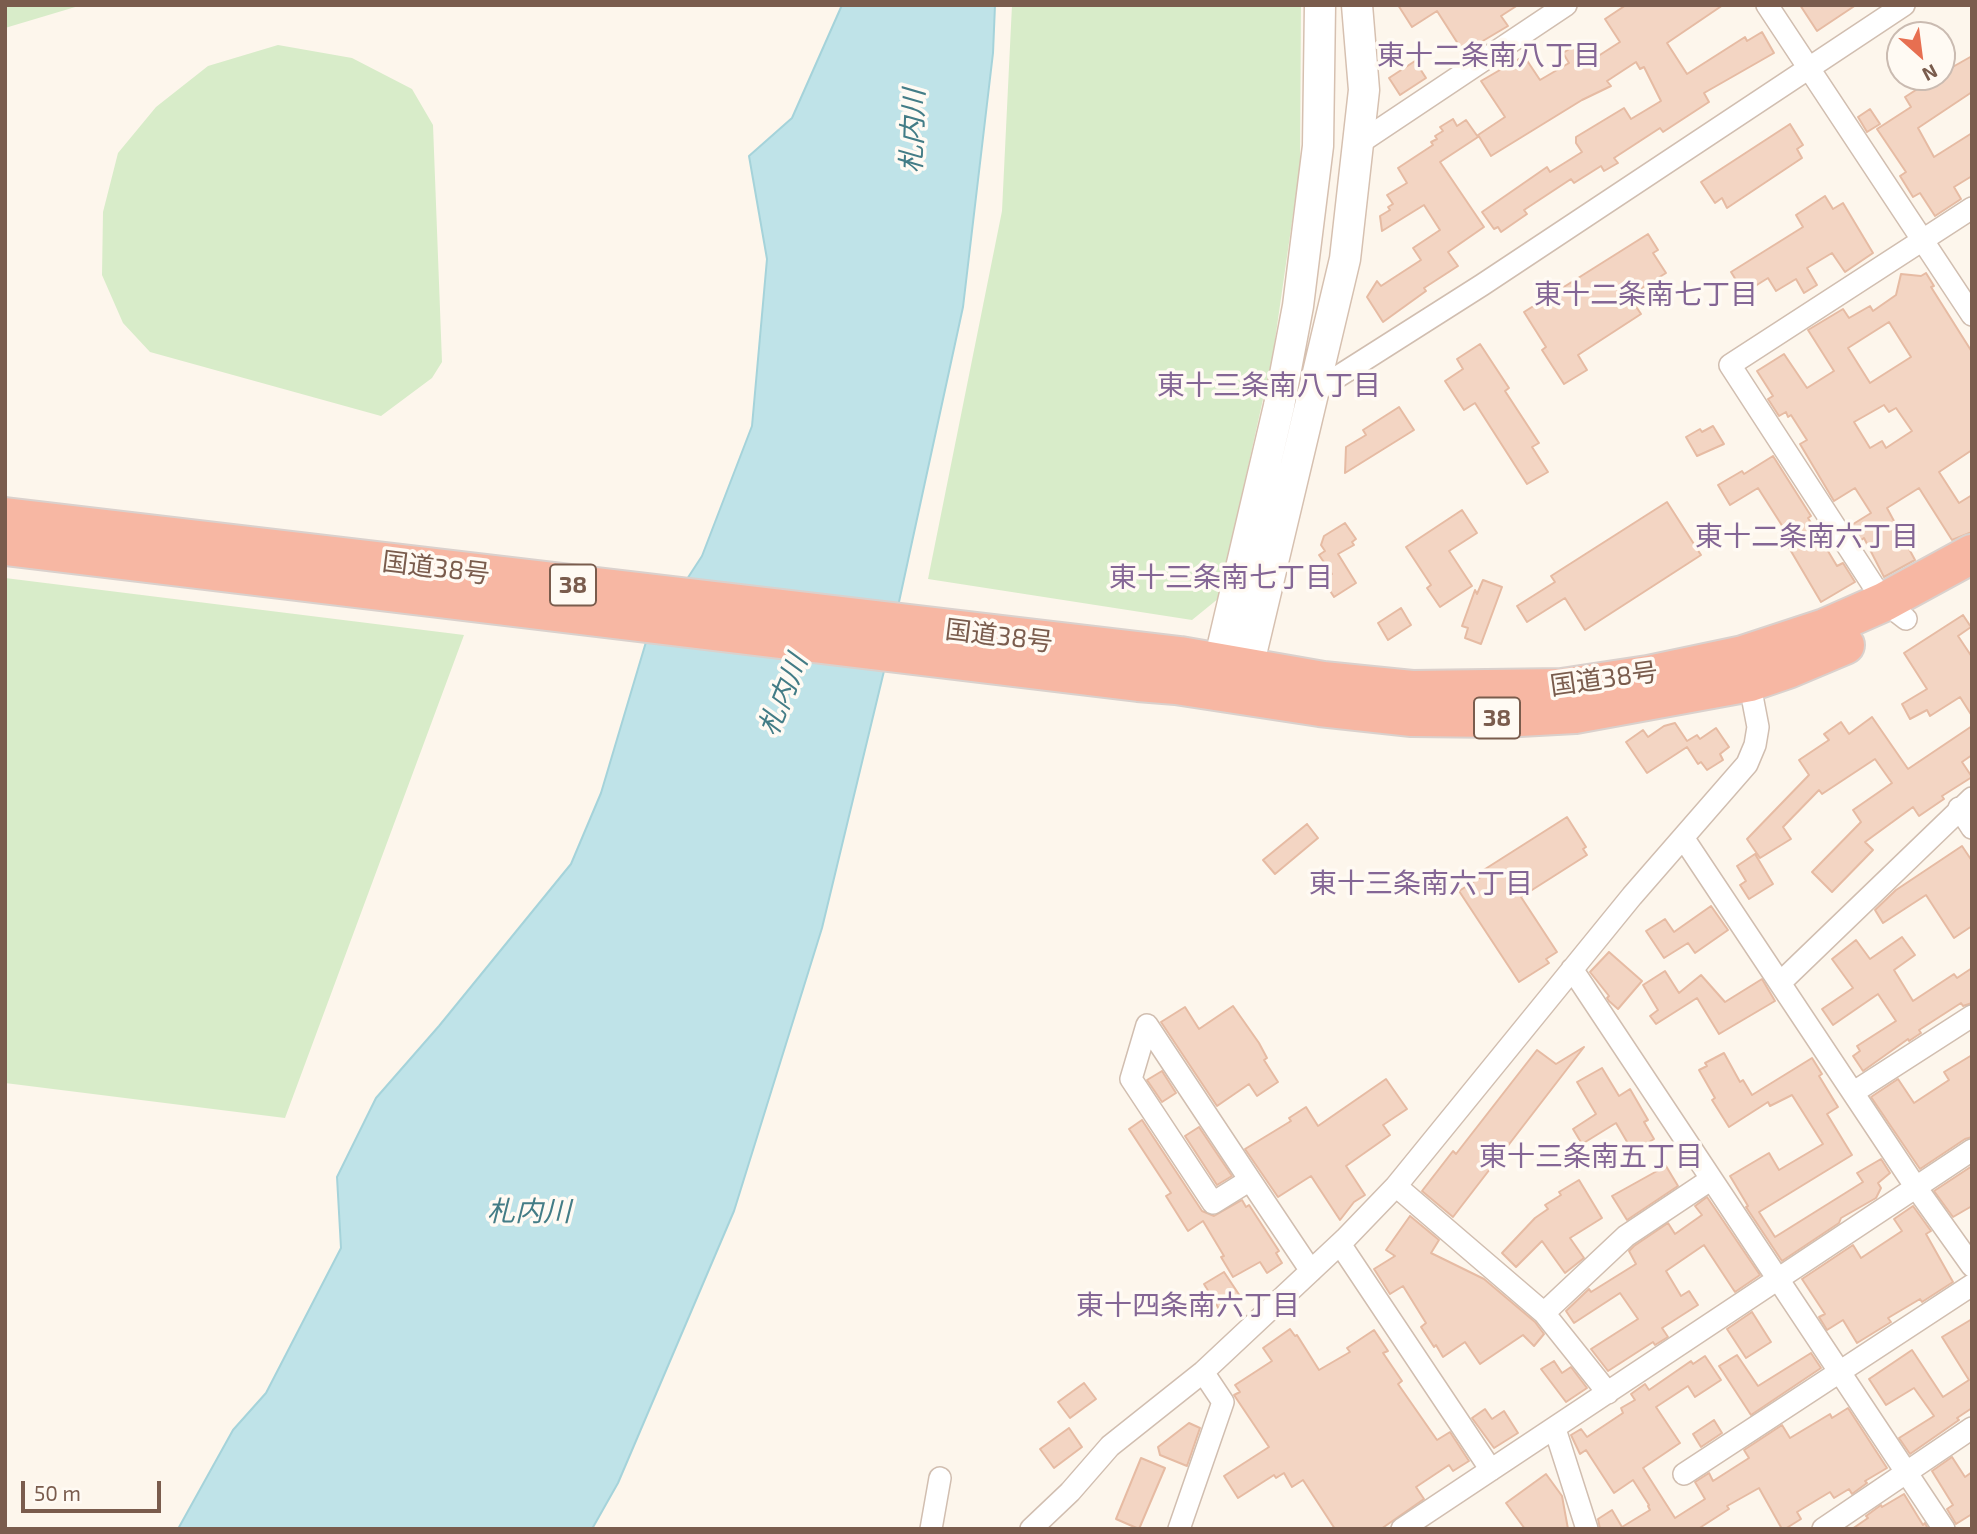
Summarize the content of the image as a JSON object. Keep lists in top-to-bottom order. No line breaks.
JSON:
{"streets":{"highway":["国道38号","38"]},"districts":["東十二条南八丁目","東十二条南七丁目","東十三条南八丁目","東十二条南六丁目","東十三条南七丁目","東十三条南六丁目","東十三条南五丁目","東十四条南六丁目"],"water":["札内川"],"scale_bar":"50 m","north":"bottom right"}
